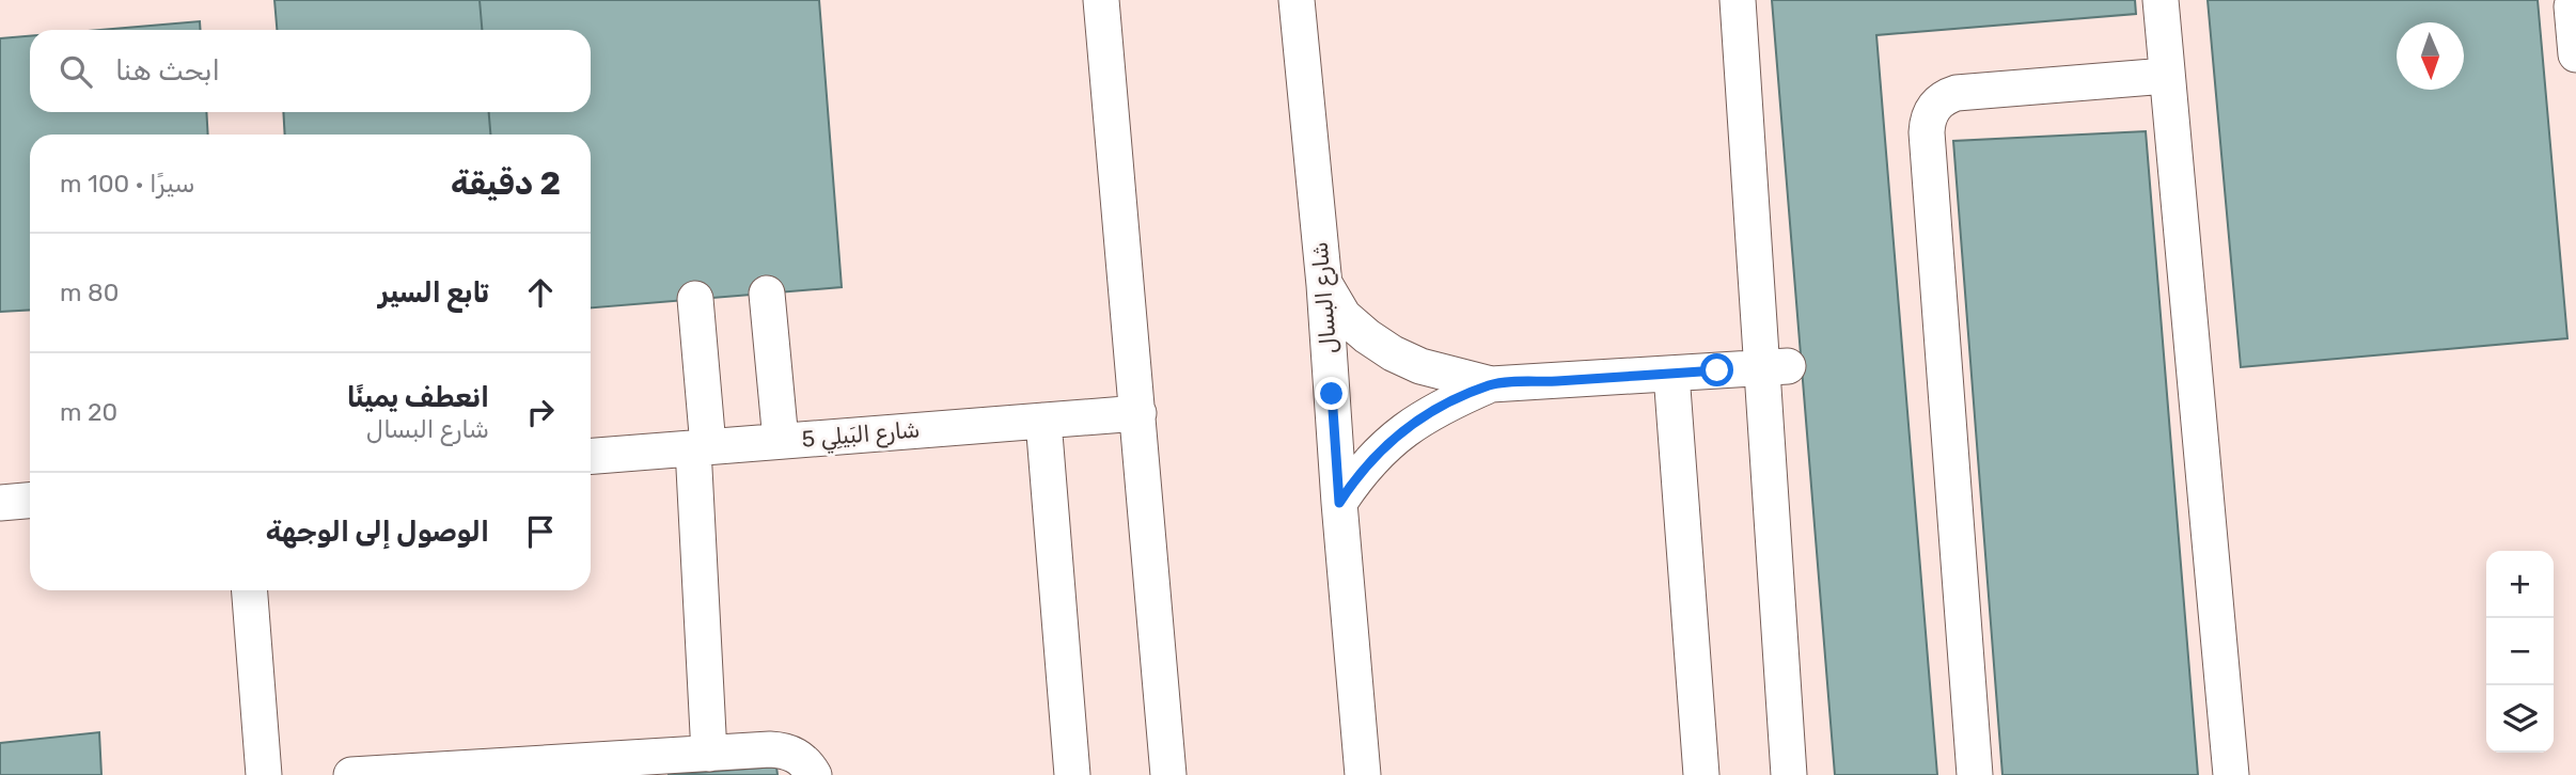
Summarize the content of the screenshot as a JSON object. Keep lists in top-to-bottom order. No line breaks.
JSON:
{"streets":{"street":["شارع البسال","شارع البَيلِي 5"]},"north":"bottom","page":{"search":"ابحث هنا","heading":["2 دقيقة","سيرًا · 100 m"],"list":[["تابع السير","80 m"],["انعطف يمينًا","شارع البسال","20 m"],"الوصول إلى الوجهة"],"map_buttons":["+","−"]}}
